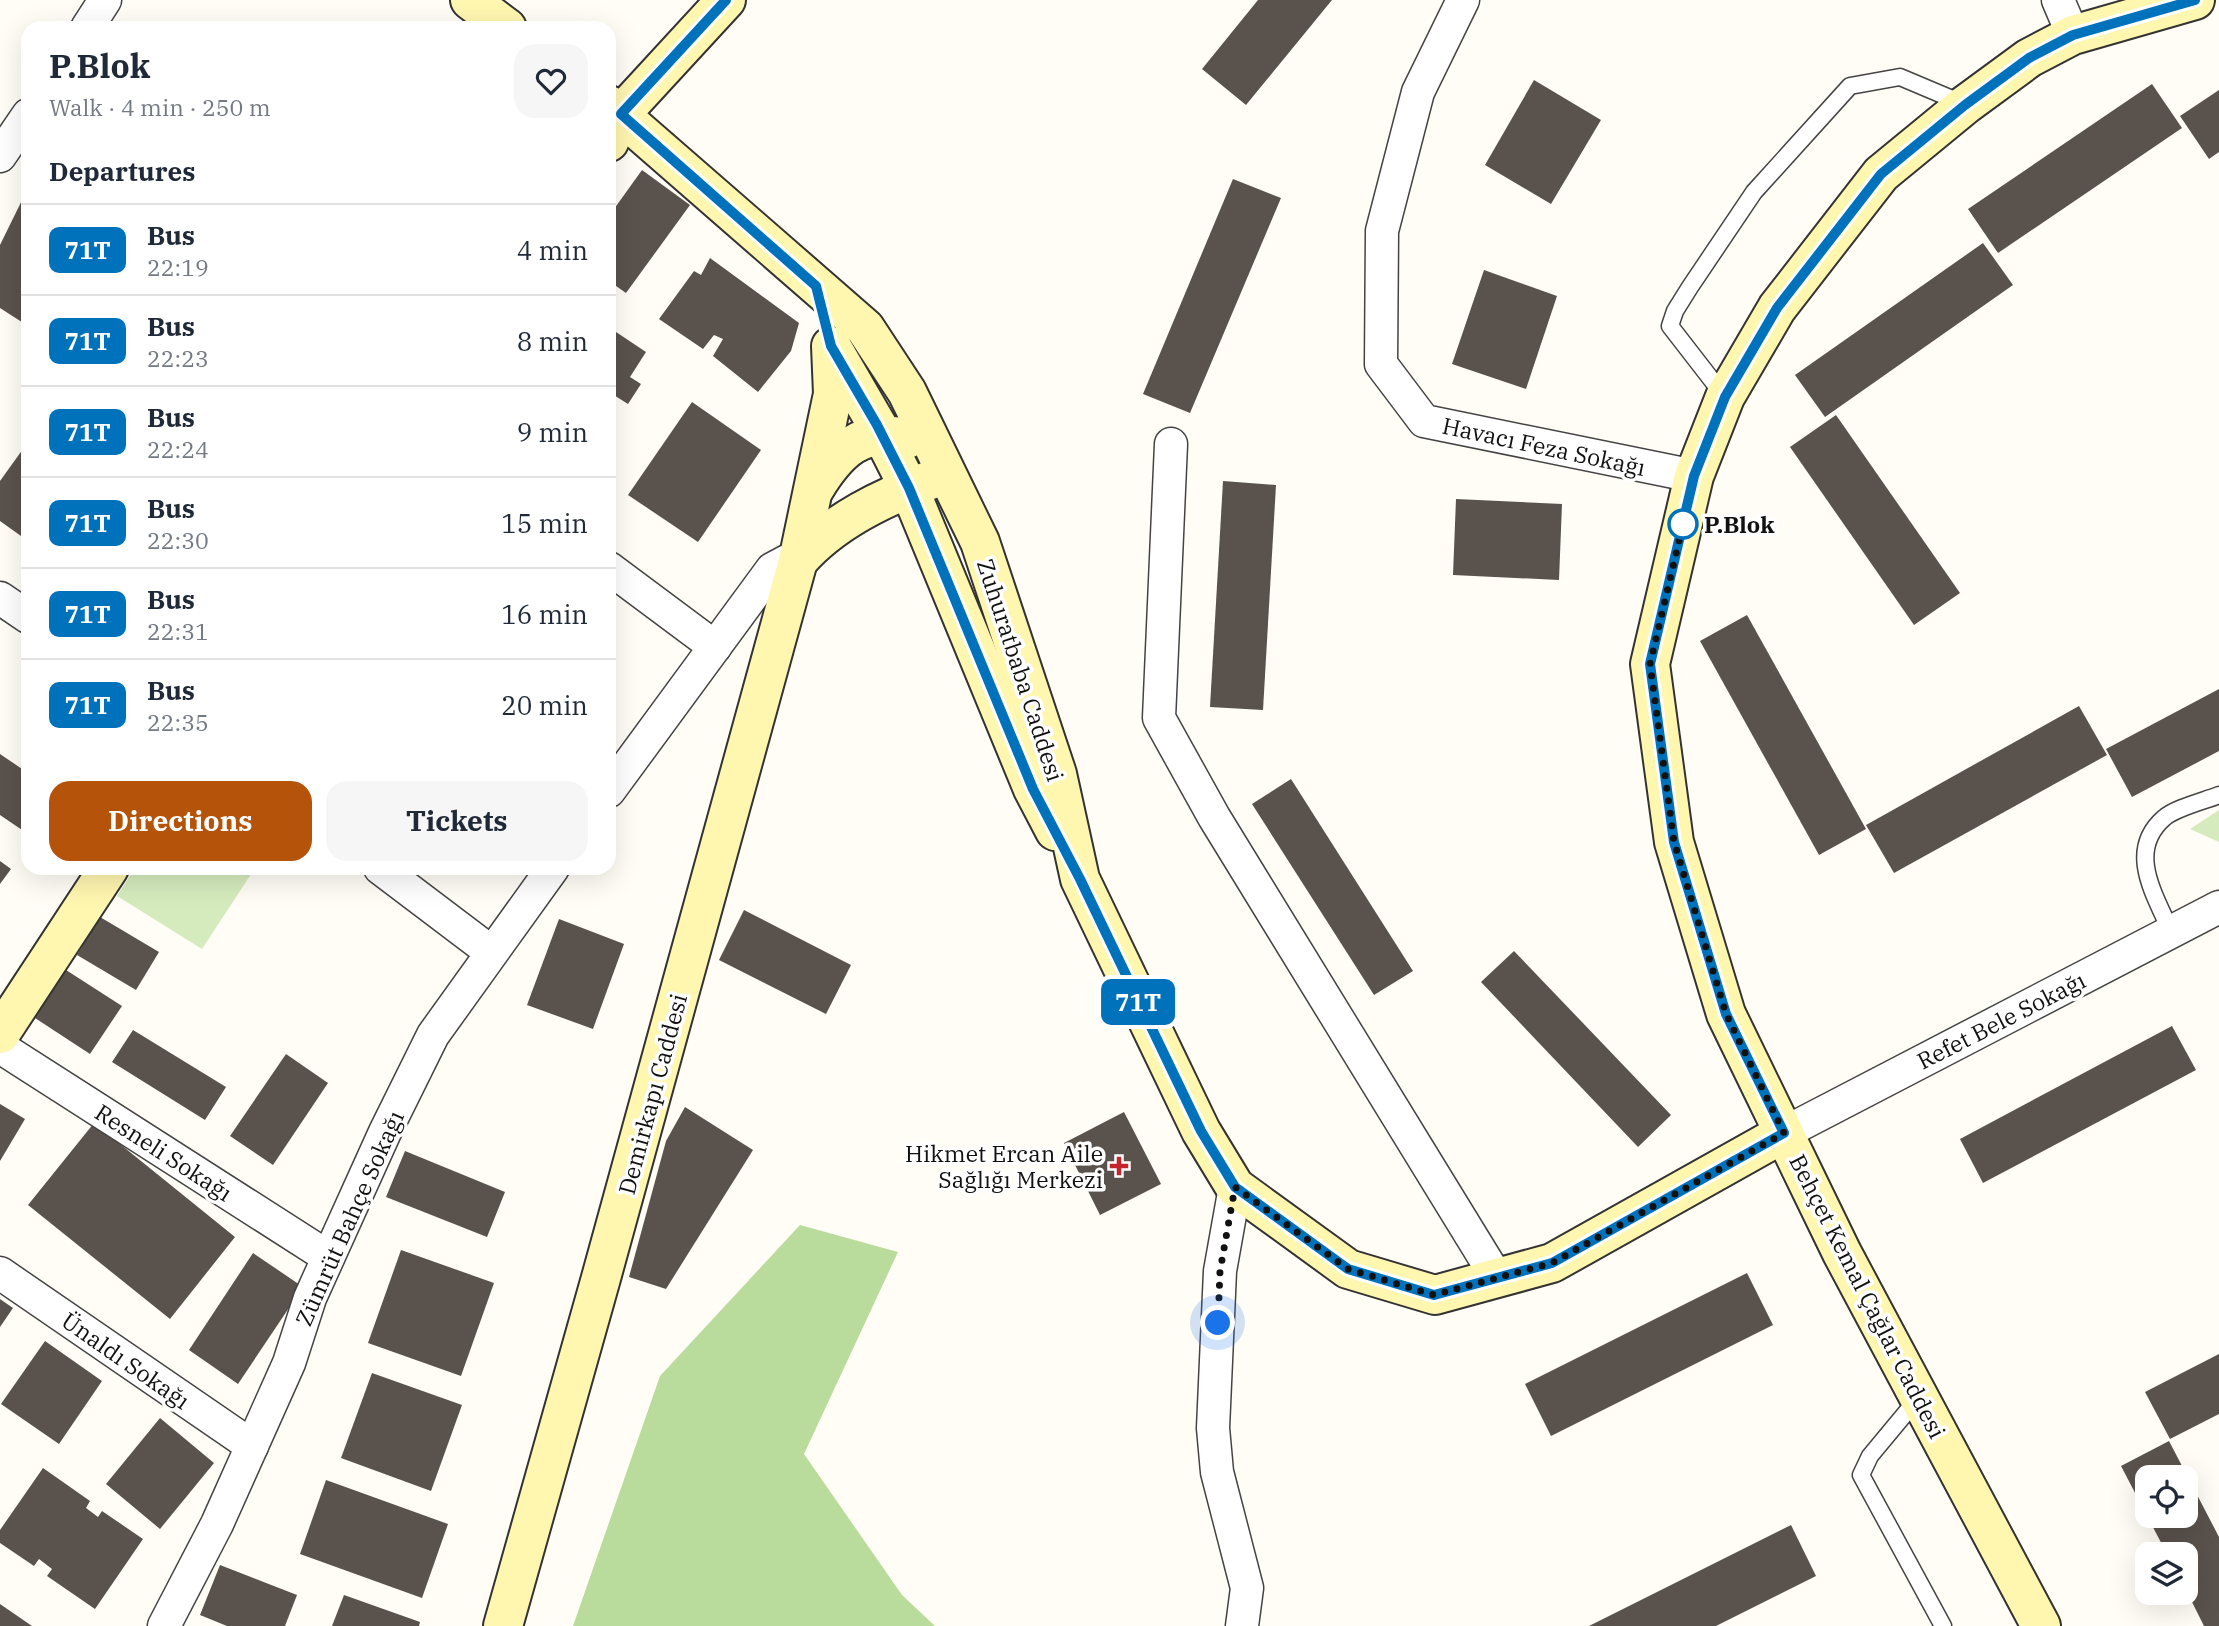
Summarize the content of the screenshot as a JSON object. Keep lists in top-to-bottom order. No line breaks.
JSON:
{"streets":{"street":["Havacı Feza Sokağı","Zuhuratbaba Caddesi","Refet Bele Sokağı","Demirkapı Caddesi","Resneli Sokağı","Zümrüt Bahçe Sokağı","Behçet Kemal Çağlar Caddesi","Ünaldı Sokağı"]},"crossings":[["Havacı Feza Sokağı","Behçet Kemal Çağlar Caddesi"],["Zuhuratbaba Caddesi","Refet Bele Sokağı"],["Zuhuratbaba Caddesi","Behçet Kemal Çağlar Caddesi"],["Refet Bele Sokağı","Behçet Kemal Çağlar Caddesi"],["Resneli Sokağı","Zümrüt Bahçe Sokağı"],["Zümrüt Bahçe Sokağı","Ünaldı Sokağı"]],"places":{"other":["P.Blok"],"health":["Hikmet Ercan Aile Sağlığı Merkezi"]},"lines":["bus line 71T"],"page":{"on_map":"71T","heading":[["P.Blok","Walk · 4 min · 250 m"],"Departures"],"list":[{"mark":"71T","name":"Bus","note":"22:19","value":"4 min"},{"mark":"71T","name":"Bus","note":"22:23","value":"8 min"},{"mark":"71T","name":"Bus","note":"22:24","value":"9 min"},{"mark":"71T","name":"Bus","note":"22:30","value":"15 min"},{"mark":"71T","name":"Bus","note":"22:31","value":"16 min"},{"mark":"71T","name":"Bus","note":"22:35","value":"20 min"}],"buttons":["Directions","Tickets"]}}
